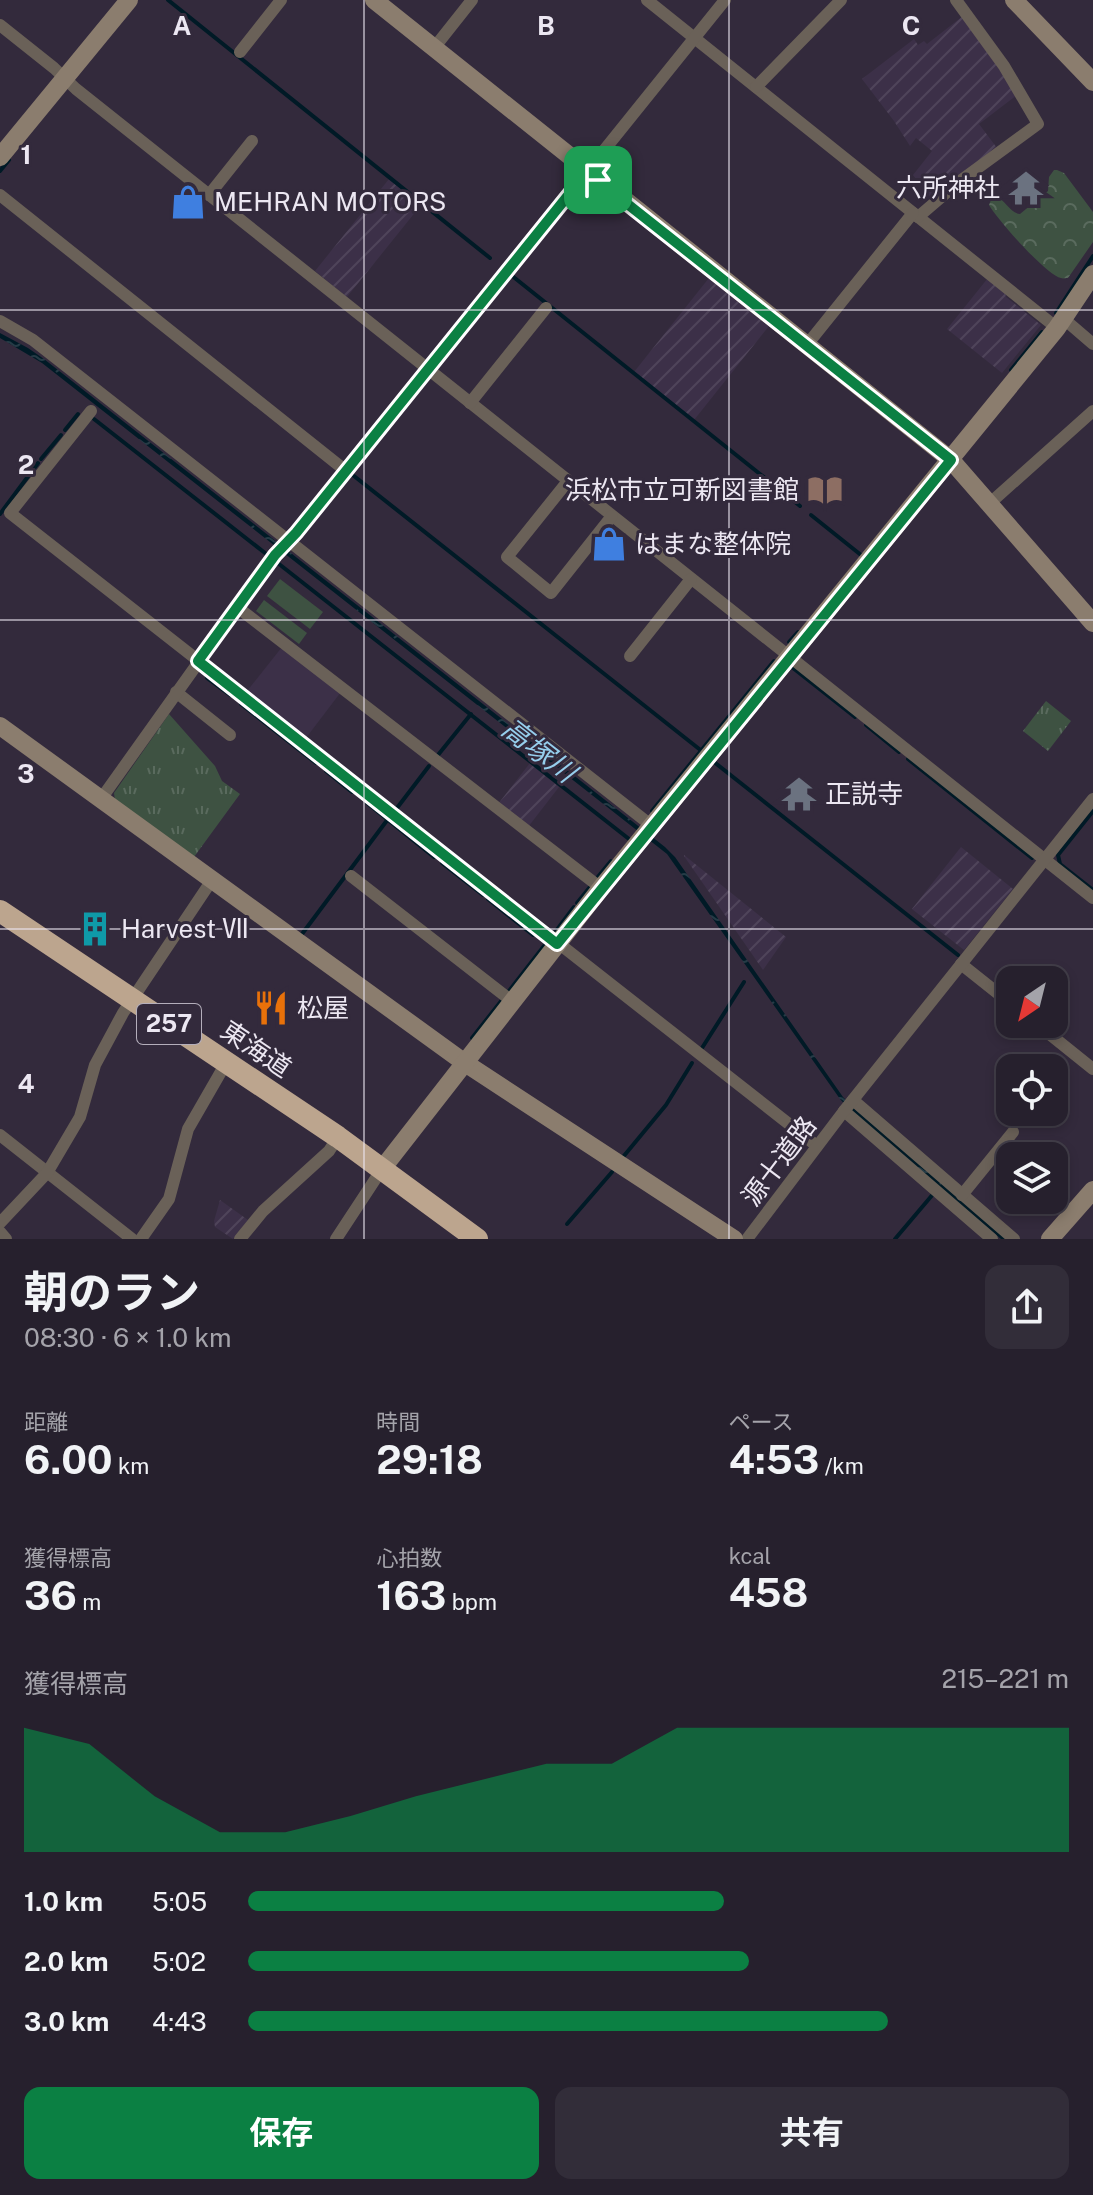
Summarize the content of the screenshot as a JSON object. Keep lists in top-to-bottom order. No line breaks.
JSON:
{"streets":{"highway":["257","東海道"],"street":["源十道路"]},"water":["高塚川"],"places":{"temple":["六所神社","正説寺"],"shop":["MEHRAN MOTORS","はまな整体院"],"library":["浜松市立可新図書館"],"building":["Harvest Ⅶ"],"restaurant":["松屋"]},"north":"bottom left","page":{"heading":["朝のラン","08:30 · 6 × 1.0 km"],"stats":[["距離","6.00 km"],["時間","29:18"],["ペース","4:53 /km"],["獲得標高","36 m"],["心拍数","163 bpm"],["kcal","458"]],"chart":["獲得標高","215–221 m"],"list":[{"name":"1.0 km","note":"5:05"},{"name":"2.0 km","note":"5:02"},{"name":"3.0 km","note":"4:43"}],"buttons":["保存","共有"]},"grid":{"columns":["A","B","C"],"rows":["1","2","3","4"]}}
